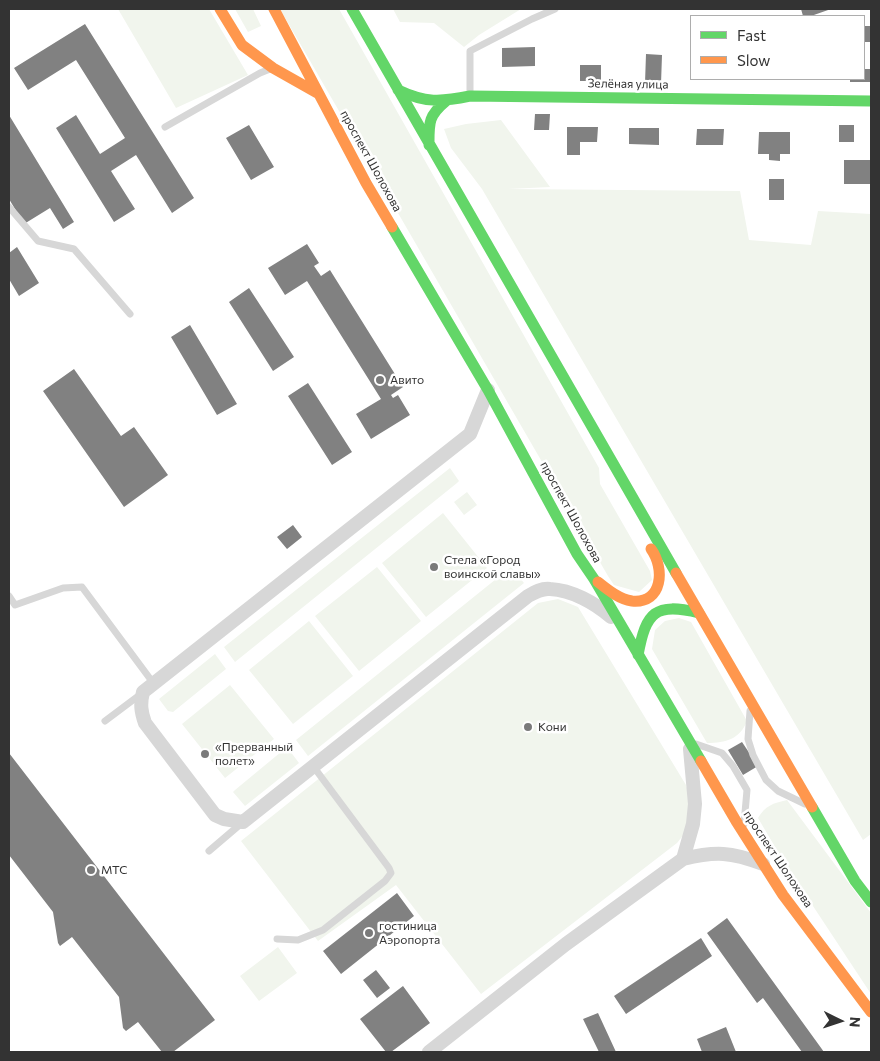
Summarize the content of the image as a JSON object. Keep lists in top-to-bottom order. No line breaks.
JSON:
{"streets":{"main road":["Зелёная улица","проспект Шолохова"]},"places":["Авито","Стела «Город воинской славы»","Кони","«Пpepвaнный пoлeт»","МТС","гостиница Аэропорта"],"legend":["Fast","Slow"],"north":"right"}
